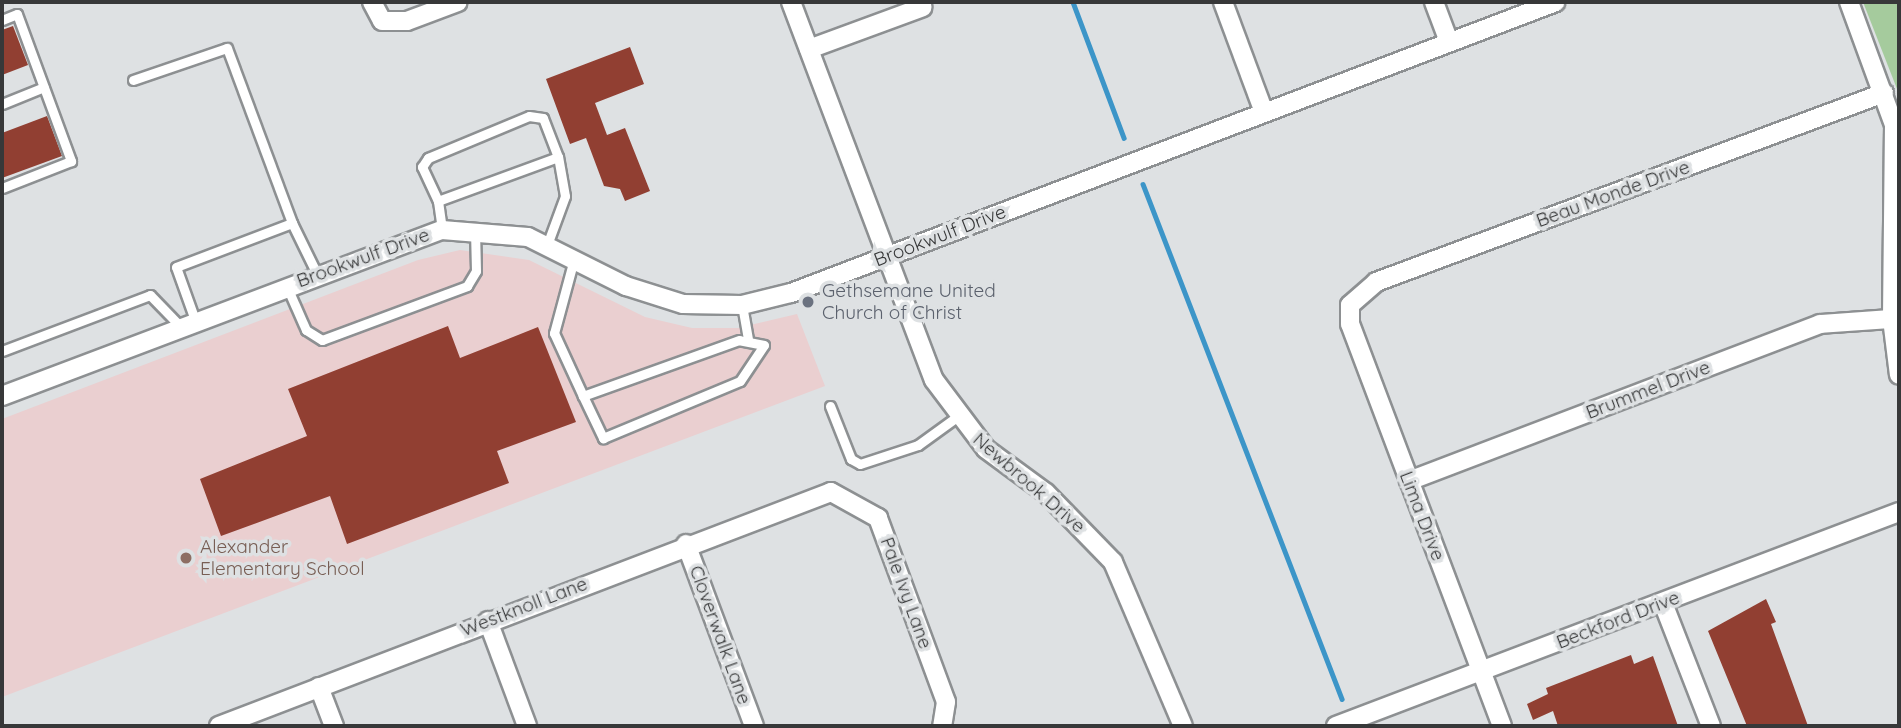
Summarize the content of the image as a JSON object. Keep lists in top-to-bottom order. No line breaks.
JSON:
{"streets":{"street":["Beau Monde Drive","Brookwulf Drive","Brummel Drive","Newbrook Drive","Lima Drive","Pale Ivy Lane","Westknoll Lane","Beckford Drive","Cloverwalk Lane"]},"crossings":[["Beau Monde Drive","Lima Drive"],["Brookwulf Drive","Newbrook Drive"],["Brummel Drive","Lima Drive"],["Lima Drive","Beckford Drive"],["Pale Ivy Lane","Westknoll Lane"],["Westknoll Lane","Cloverwalk Lane"]],"places":["Gethsemane United Church of Christ","Alexander Elementary School"]}
